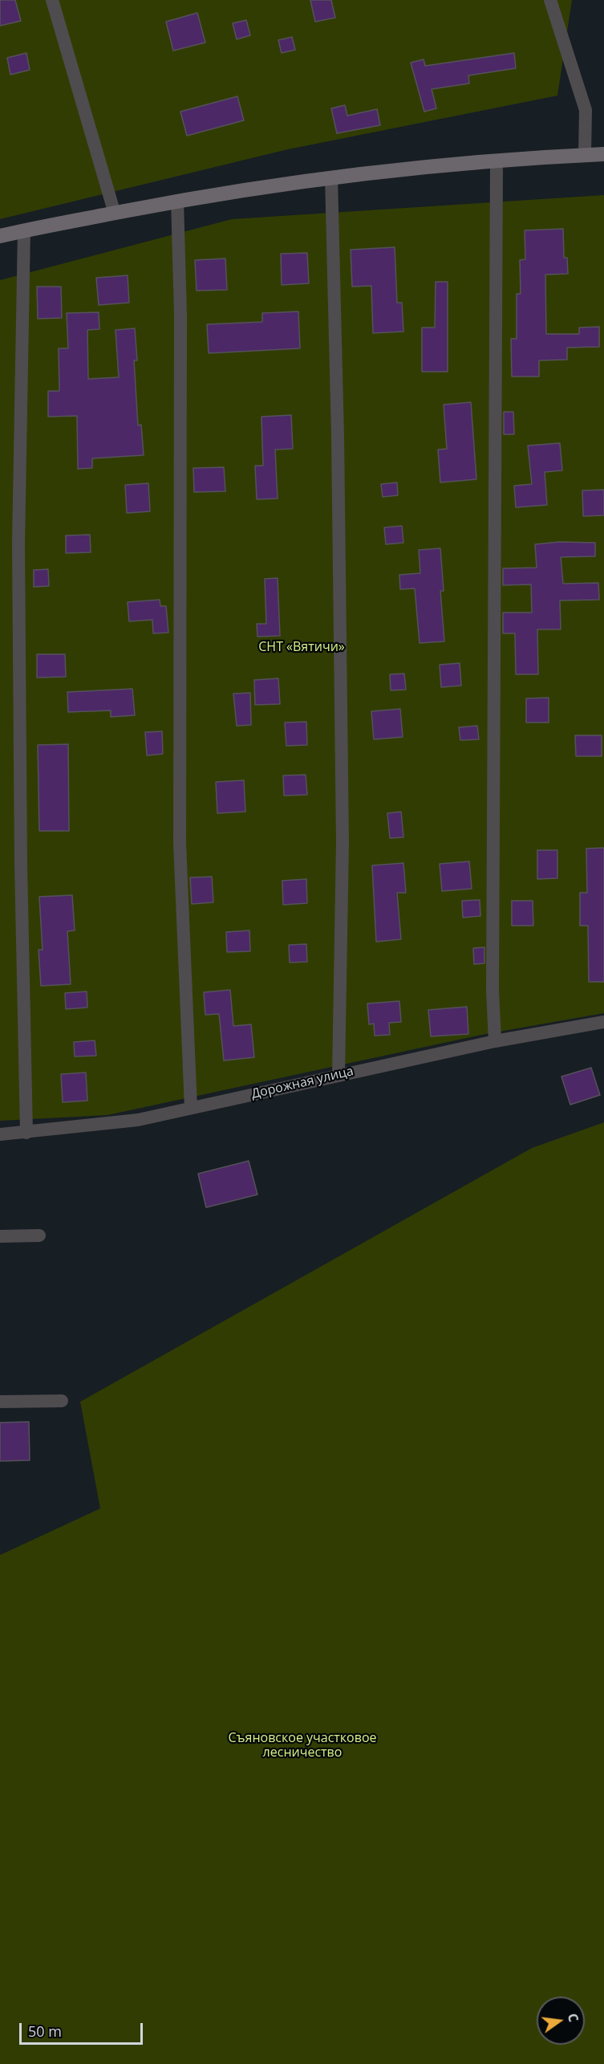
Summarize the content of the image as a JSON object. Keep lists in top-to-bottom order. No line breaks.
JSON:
{"streets":{"street":["Дорожная улица"]},"parks":["СНТ «Вятичи»","Съяновское участковое лесничество"],"scale_bar":"50 m","north":"right"}
